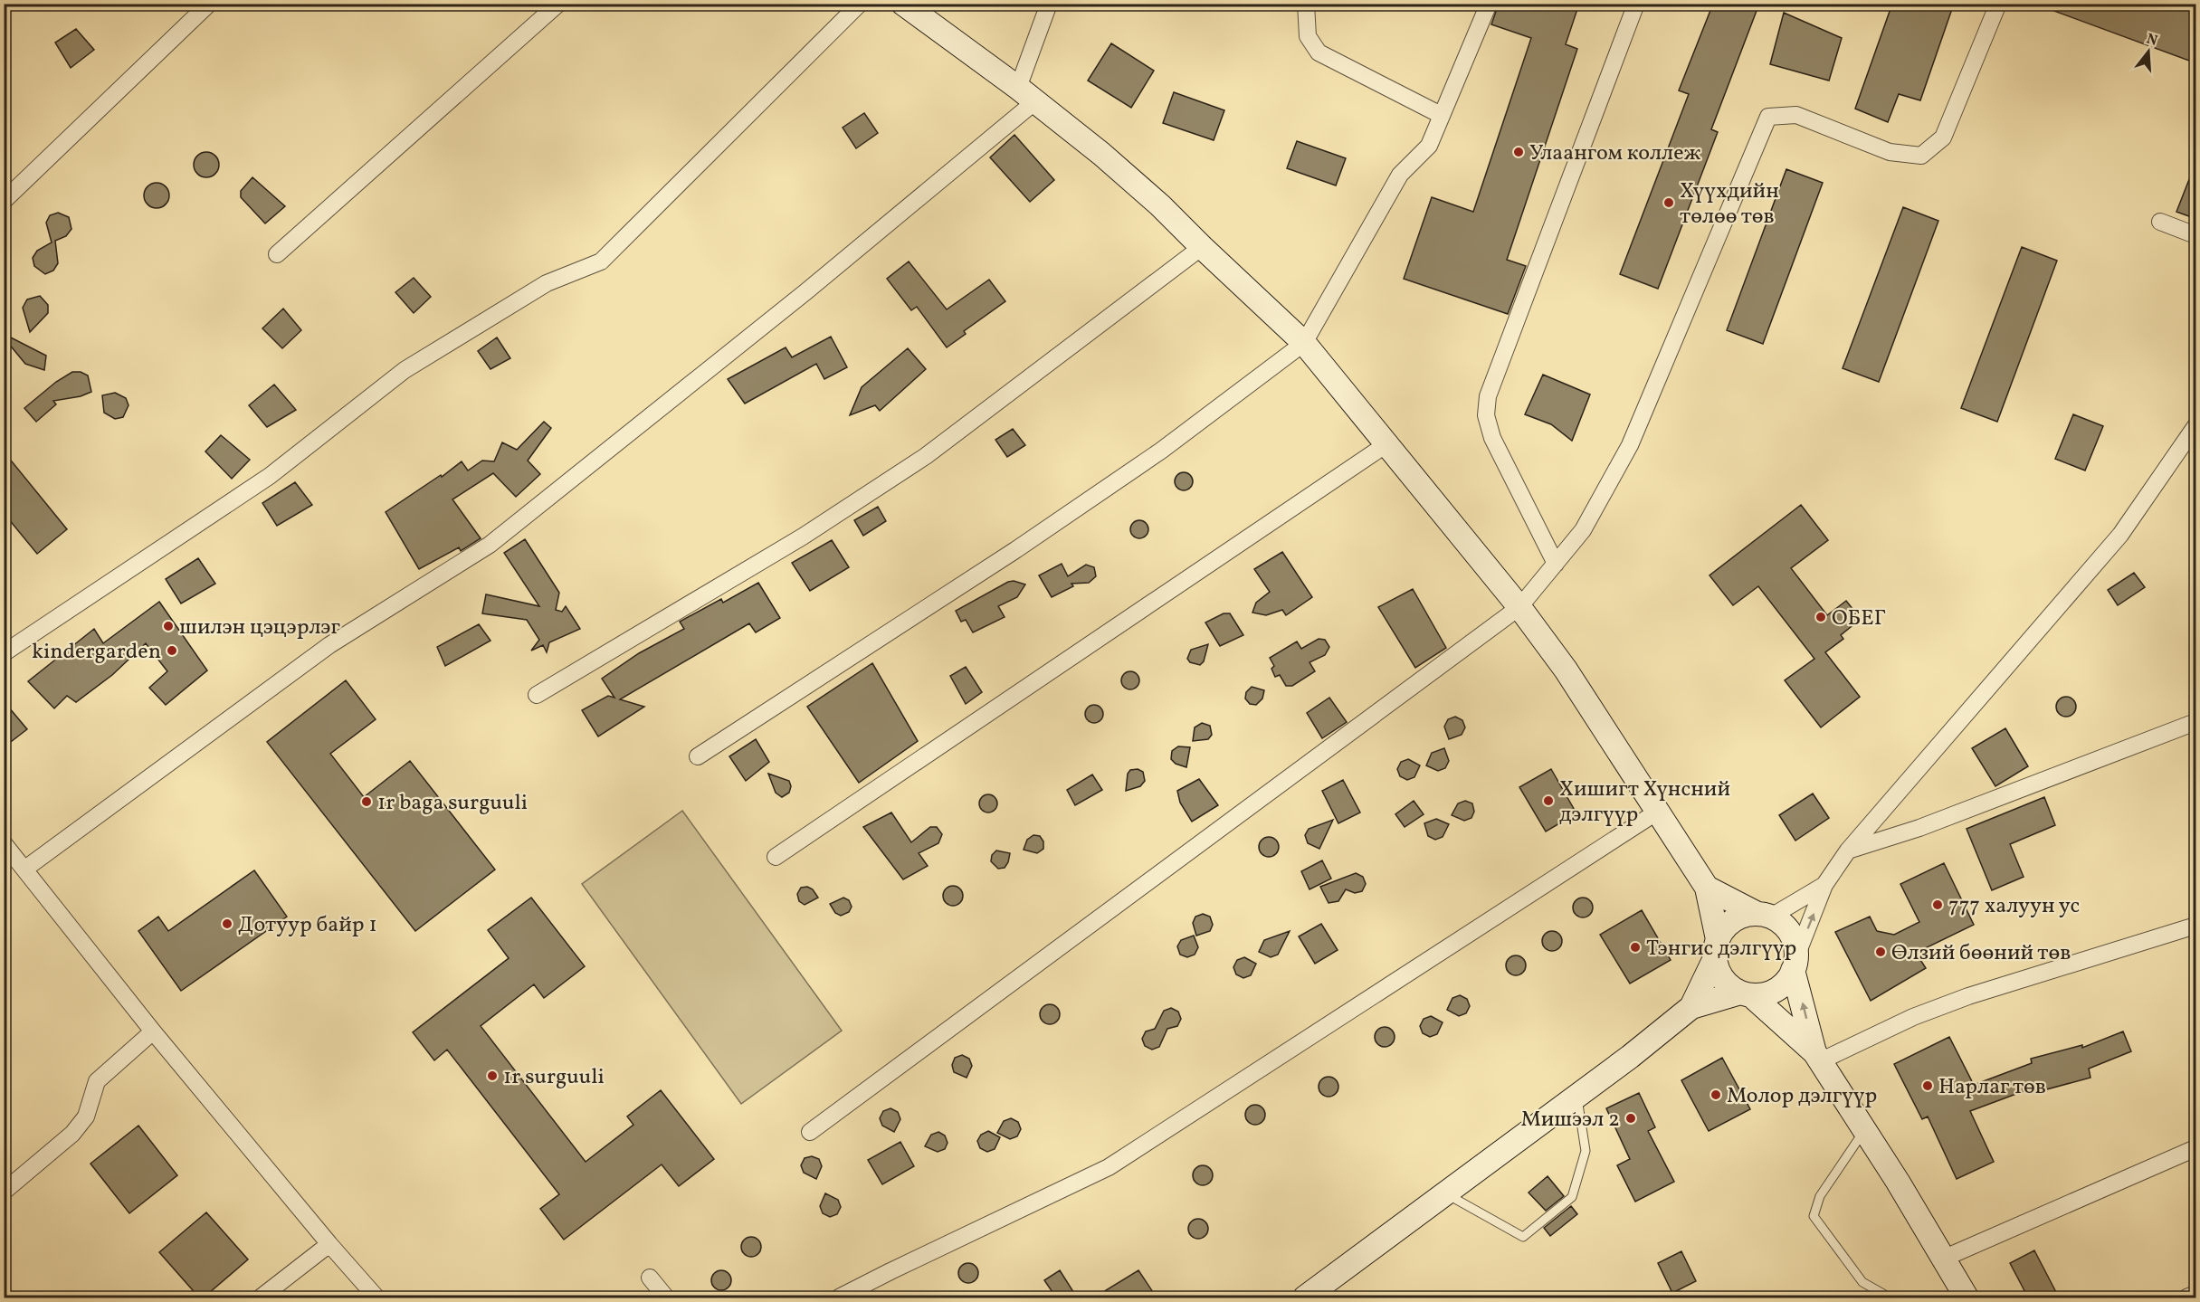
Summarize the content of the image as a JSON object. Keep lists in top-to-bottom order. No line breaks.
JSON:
{"places":["Улаангом коллеж","Хүүхдийн төлөө төв","ОБЕГ","шилэн цэцэрлэг","kindergarden","Хишигт Хүнсний дэлгүүр","1r baga surguuli","777 халуун ус","Дотуур байр 1","Тэнгис дэлгүүр","Өлзий бөөний төв","1r surguuli","Нарлаг төв","Молор дэлгүүр","Мишээл 2"],"north":"top"}
